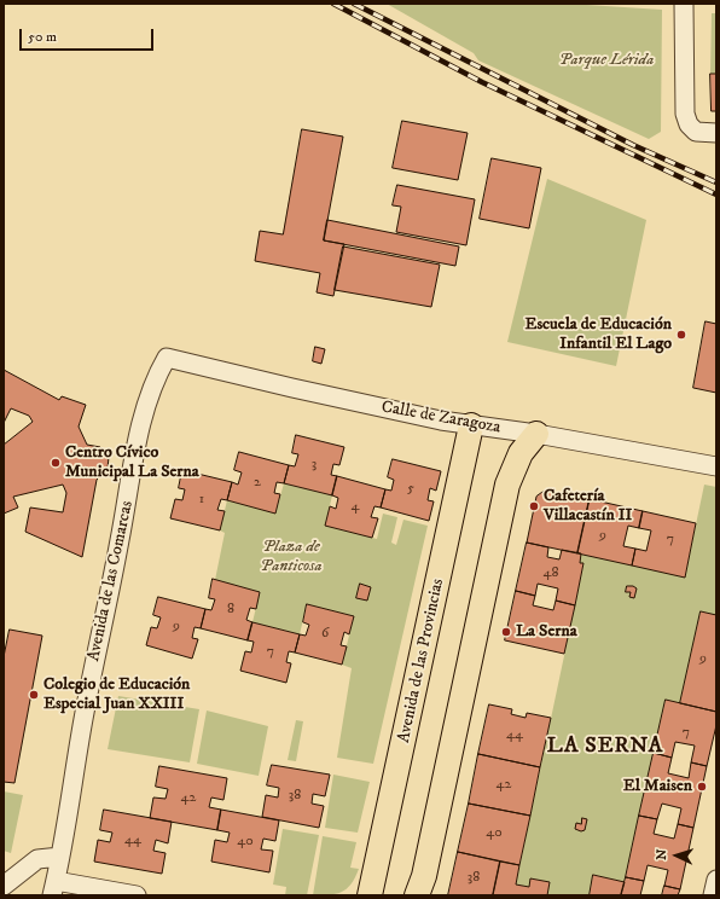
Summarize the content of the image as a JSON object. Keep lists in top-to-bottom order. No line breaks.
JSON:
{"streets":{"main road":["Avenida de las Provincias"],"street":["Calle de Zaragoza","Avenida de las Comarcas"]},"crossings":[["Calle de Zaragoza","Avenida de las Comarcas"],["Calle de Zaragoza","Avenida de las Provincias"]],"districts":["LA SERNA"],"parks":["Parque Lérida","Plaza de Panticosa"],"places":["Escuela de Educación Infantil El Lago","Centro Cívico Municipal La Serna","Cafetería Villacastín II","La Serna","Colegio de Educación Especial Juan XXIII","El Maisen"],"house_numbers":["3","2","5","1","4","9","7","48","8","9","6","7","9","7","44","42","38","42","40","44","40","38"],"scale_bar":"50 m","north":"left"}
